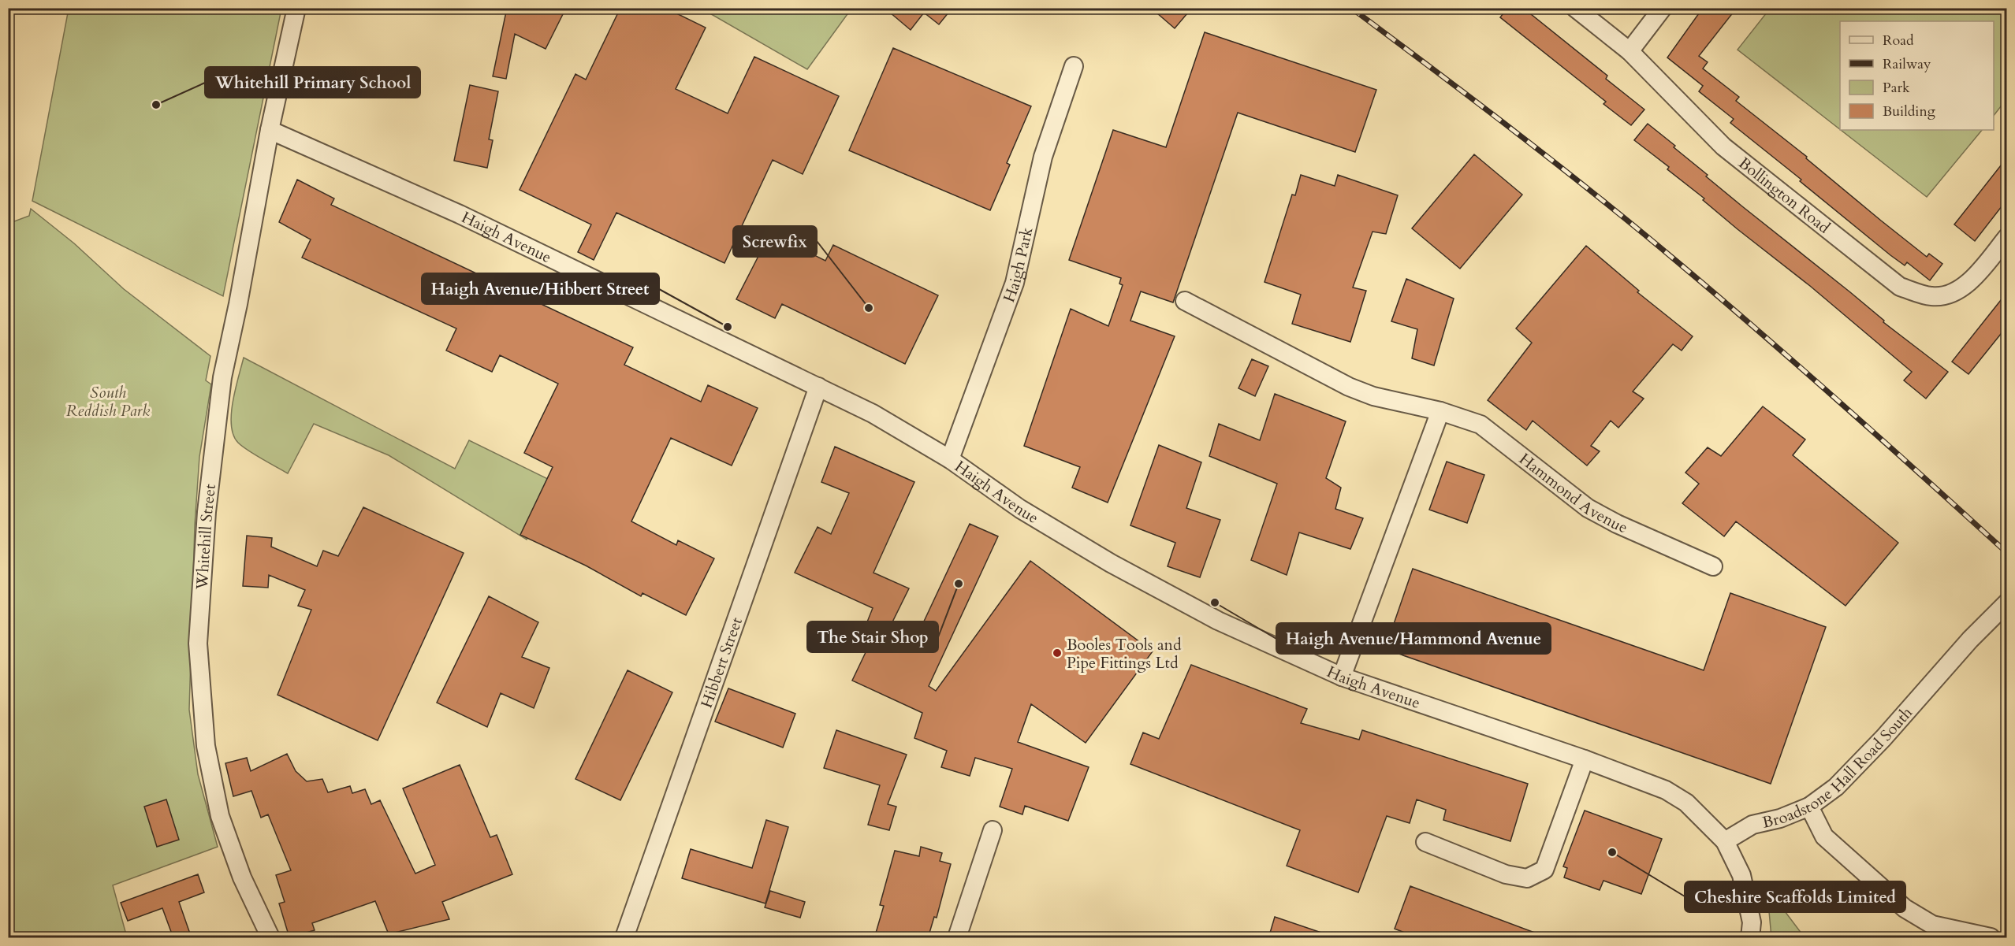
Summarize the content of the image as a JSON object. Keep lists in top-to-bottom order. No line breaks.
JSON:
{"streets":{"street":["Bollington Road","Haigh Avenue","Haigh Park","Hammond Avenue","Whitehill Street","Hibbert Street","Broadstone Hall Road South"]},"crossings":[["Haigh Avenue","Haigh Park"],["Haigh Avenue","Whitehill Street"],["Haigh Avenue","Hibbert Street"],["Haigh Avenue","Broadstone Hall Road South"]],"parks":["South Reddish Park"],"places":["Whitehill Primary School","Screwfix","Haigh Avenue/Hibbert Street","The Stair Shop","Haigh Avenue/Hammond Avenue","Booles Tools and Pipe Fittings Ltd","Cheshire Scaffolds Limited"],"legend":["Road","Railway","Park","Building"]}
